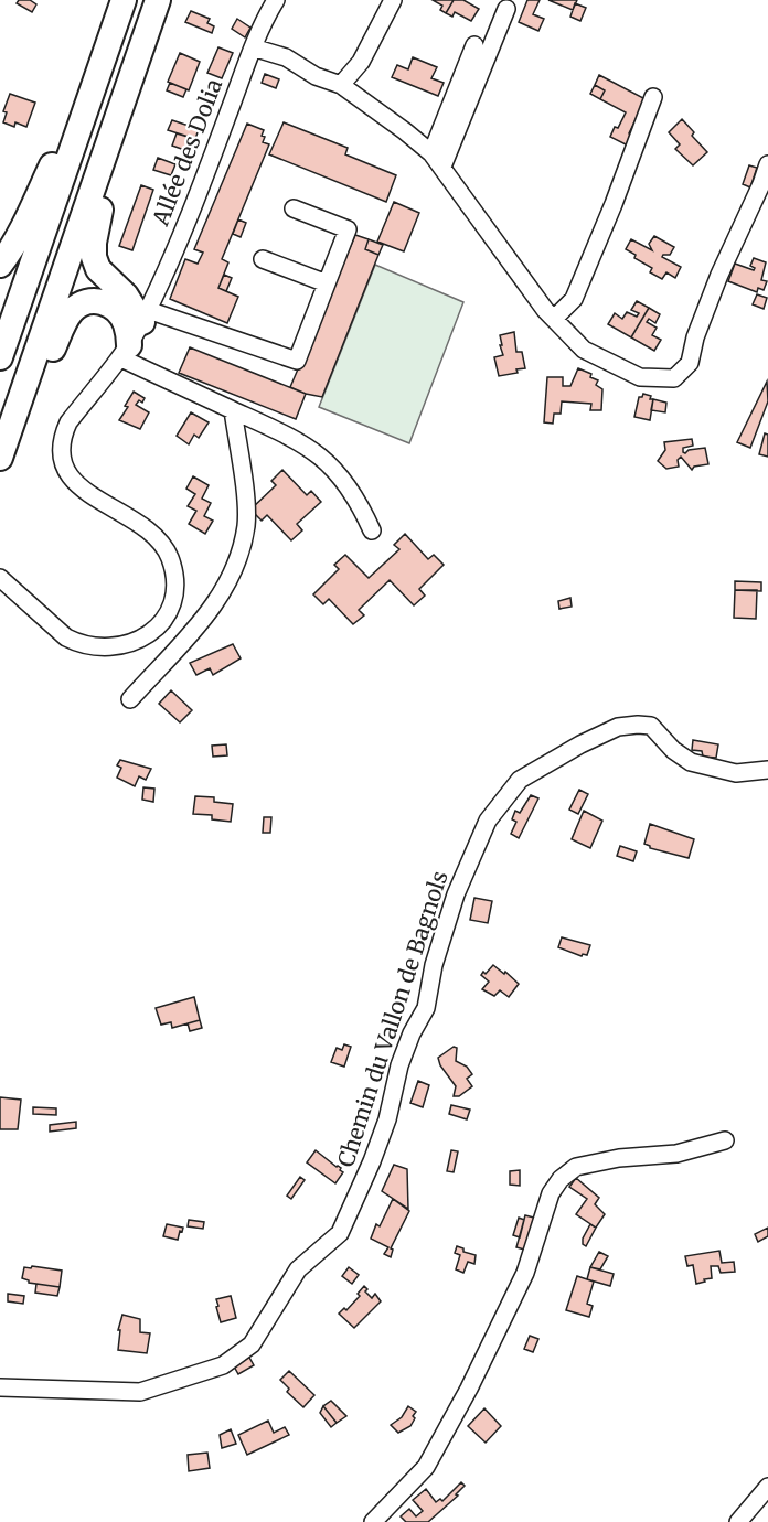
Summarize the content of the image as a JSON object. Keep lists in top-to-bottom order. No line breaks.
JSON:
{"streets":{"street":["Allée des Dolia","Chemin du Vallon de Bagnols"]}}
